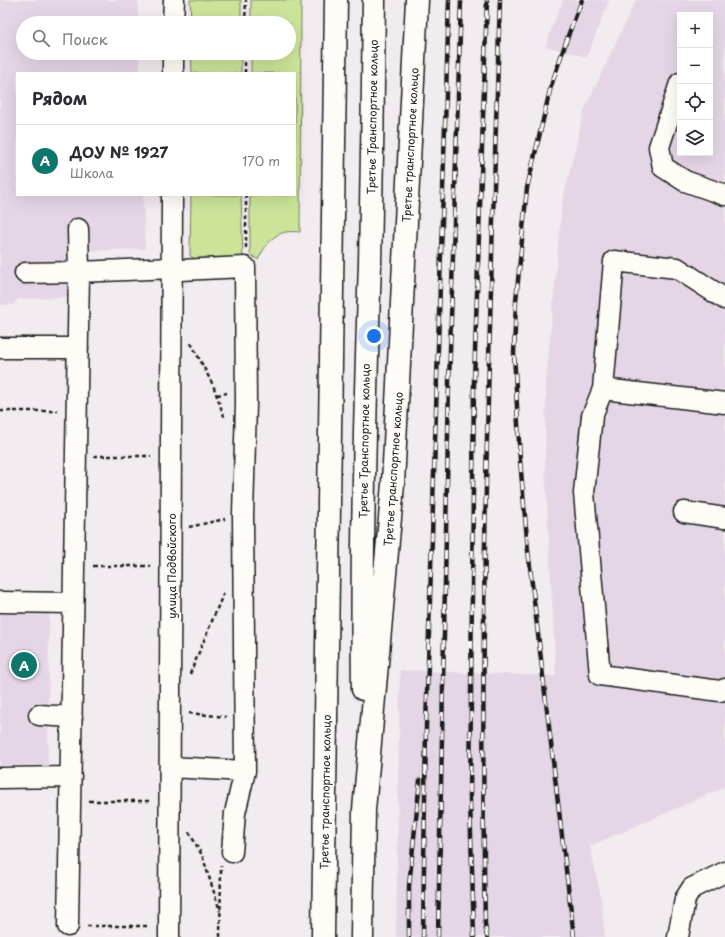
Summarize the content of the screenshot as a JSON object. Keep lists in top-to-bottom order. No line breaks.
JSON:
{"streets":{"main road":["Третье Транспортное кольцо","Третье транспортное кольцо"],"street":["улица Подвойского"]},"crossings":[["Третье Транспортное кольцо","Третье транспортное кольцо"]],"page":{"map_buttons":["+","−"],"search":"Поиск","heading":"Рядом","list":[{"mark":"A","name":"ДОУ № 1927","note":"Школа","value":"170 m"}],"pins":"A"}}
